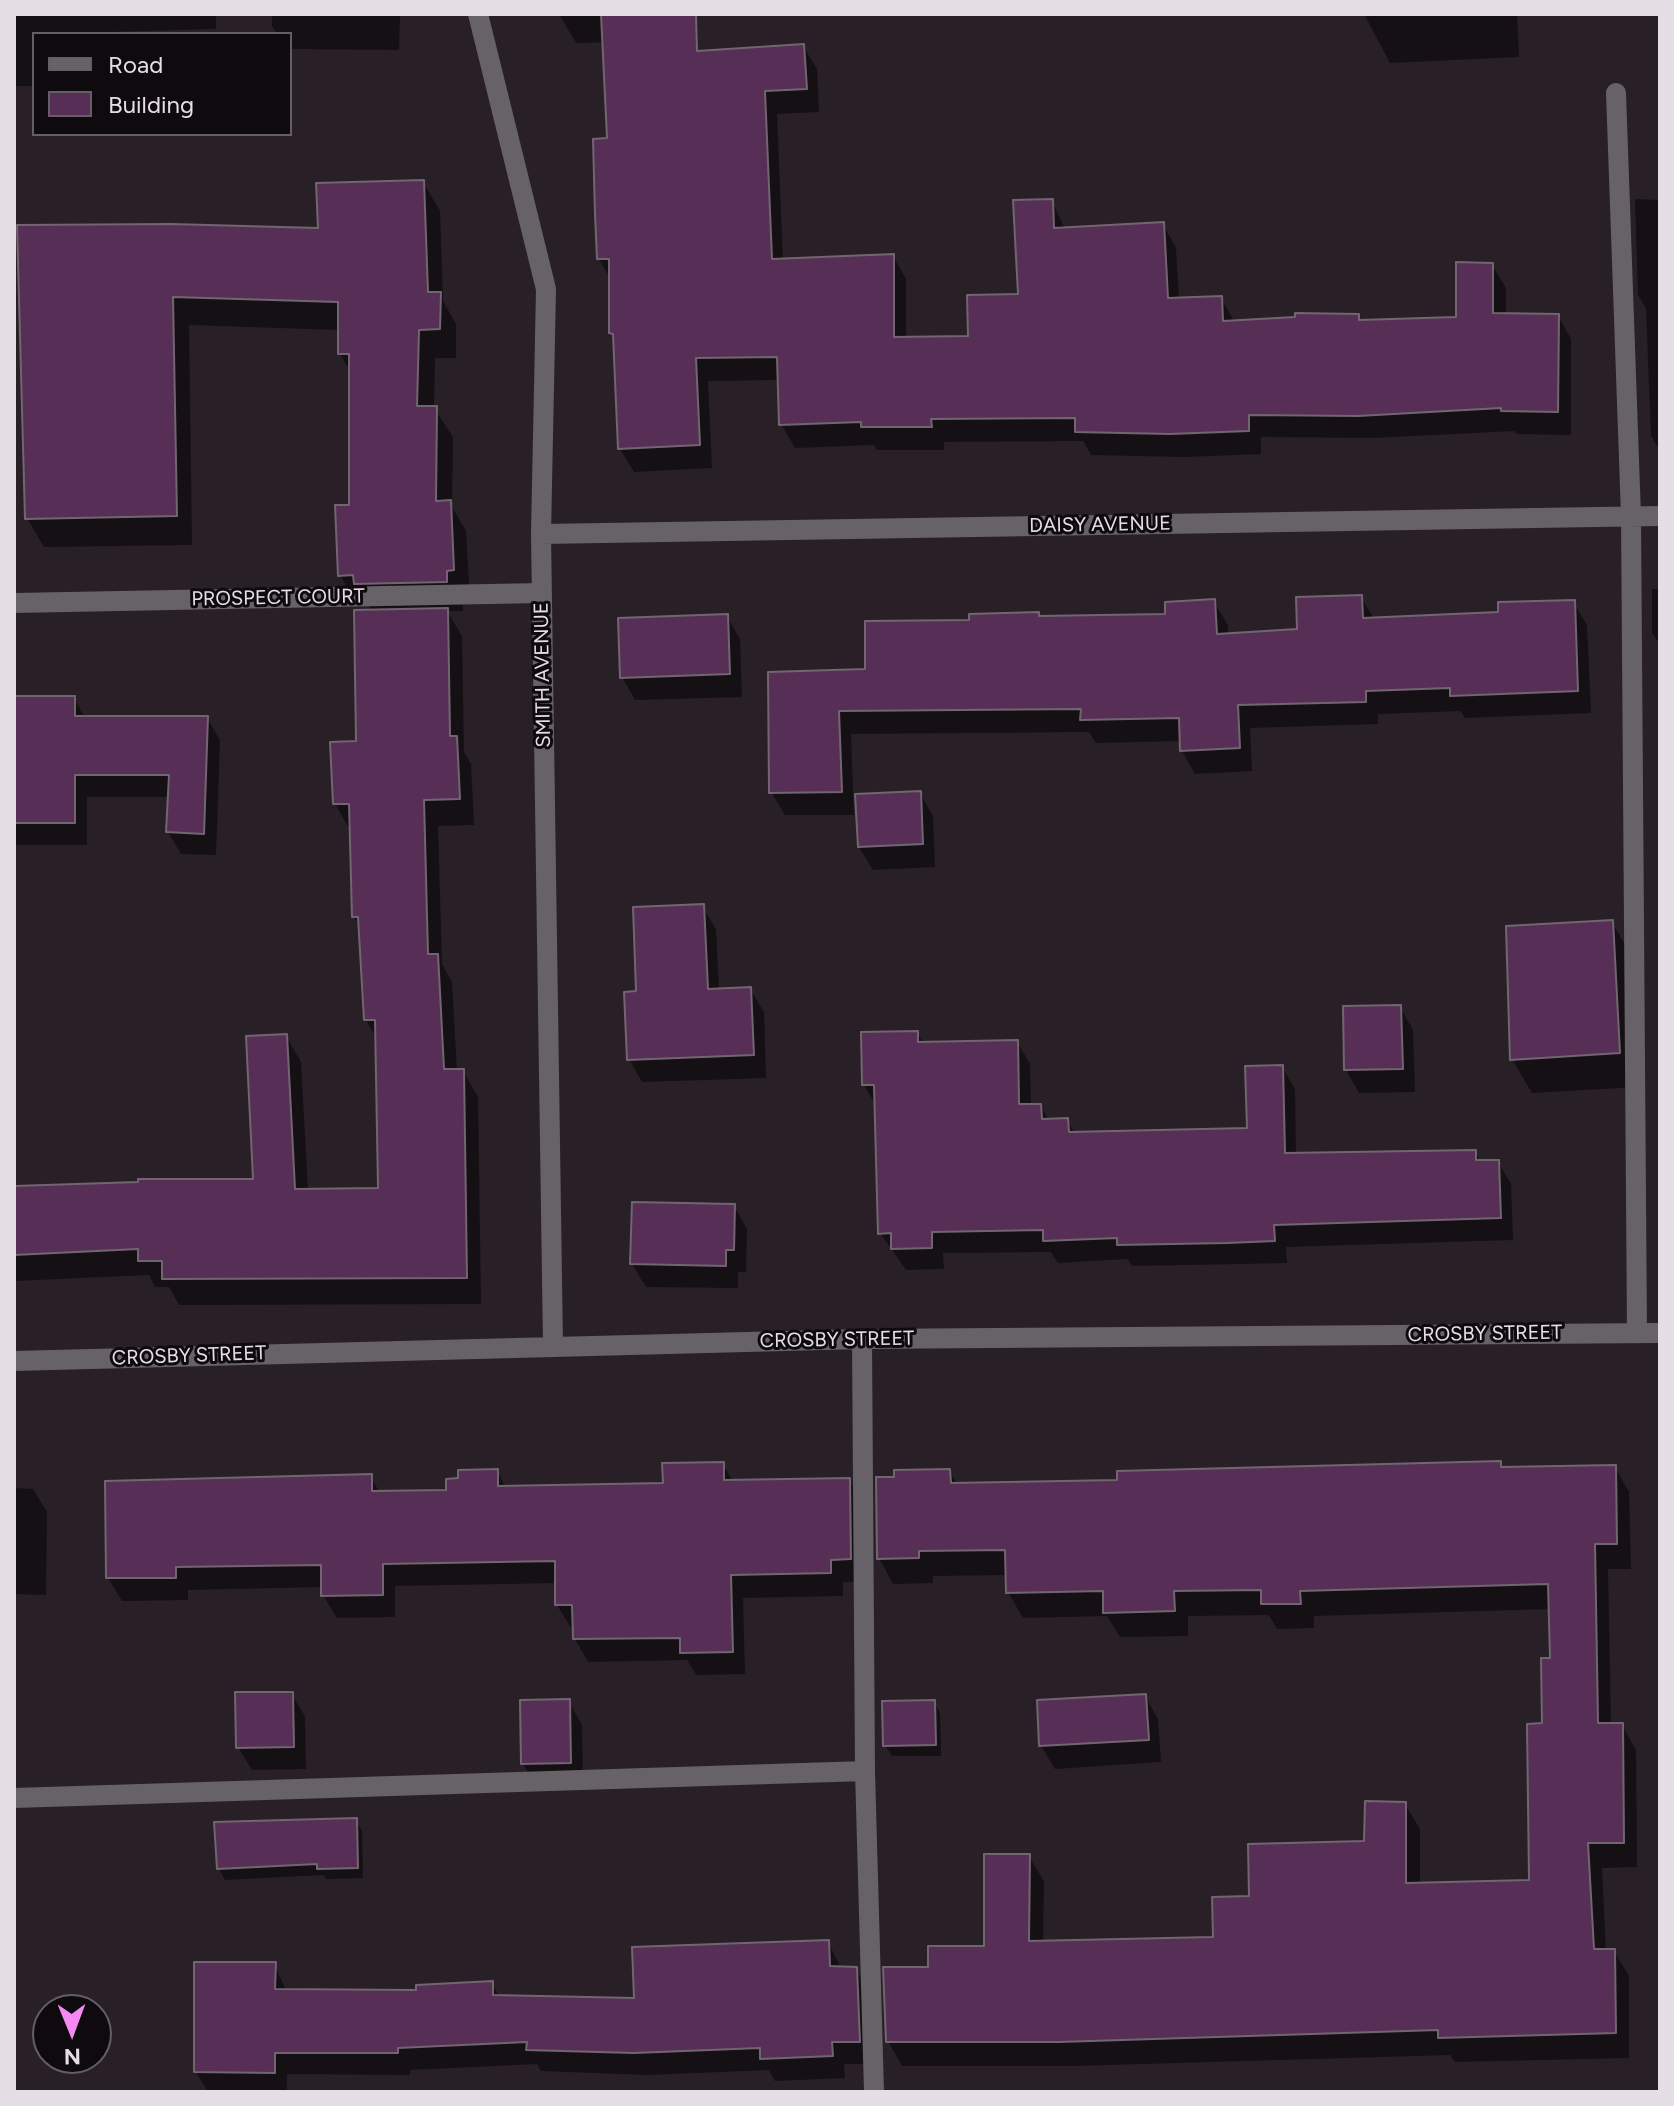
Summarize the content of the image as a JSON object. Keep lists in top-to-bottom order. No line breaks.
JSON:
{"streets":{"street":["DAISY AVENUE","PROSPECT COURT","SMITH AVENUE","CROSBY STREET"]},"crossings":[["DAISY AVENUE","SMITH AVENUE"],["PROSPECT COURT","SMITH AVENUE"],["SMITH AVENUE","CROSBY STREET"]],"legend":["Road","Building"],"north":"bottom"}
